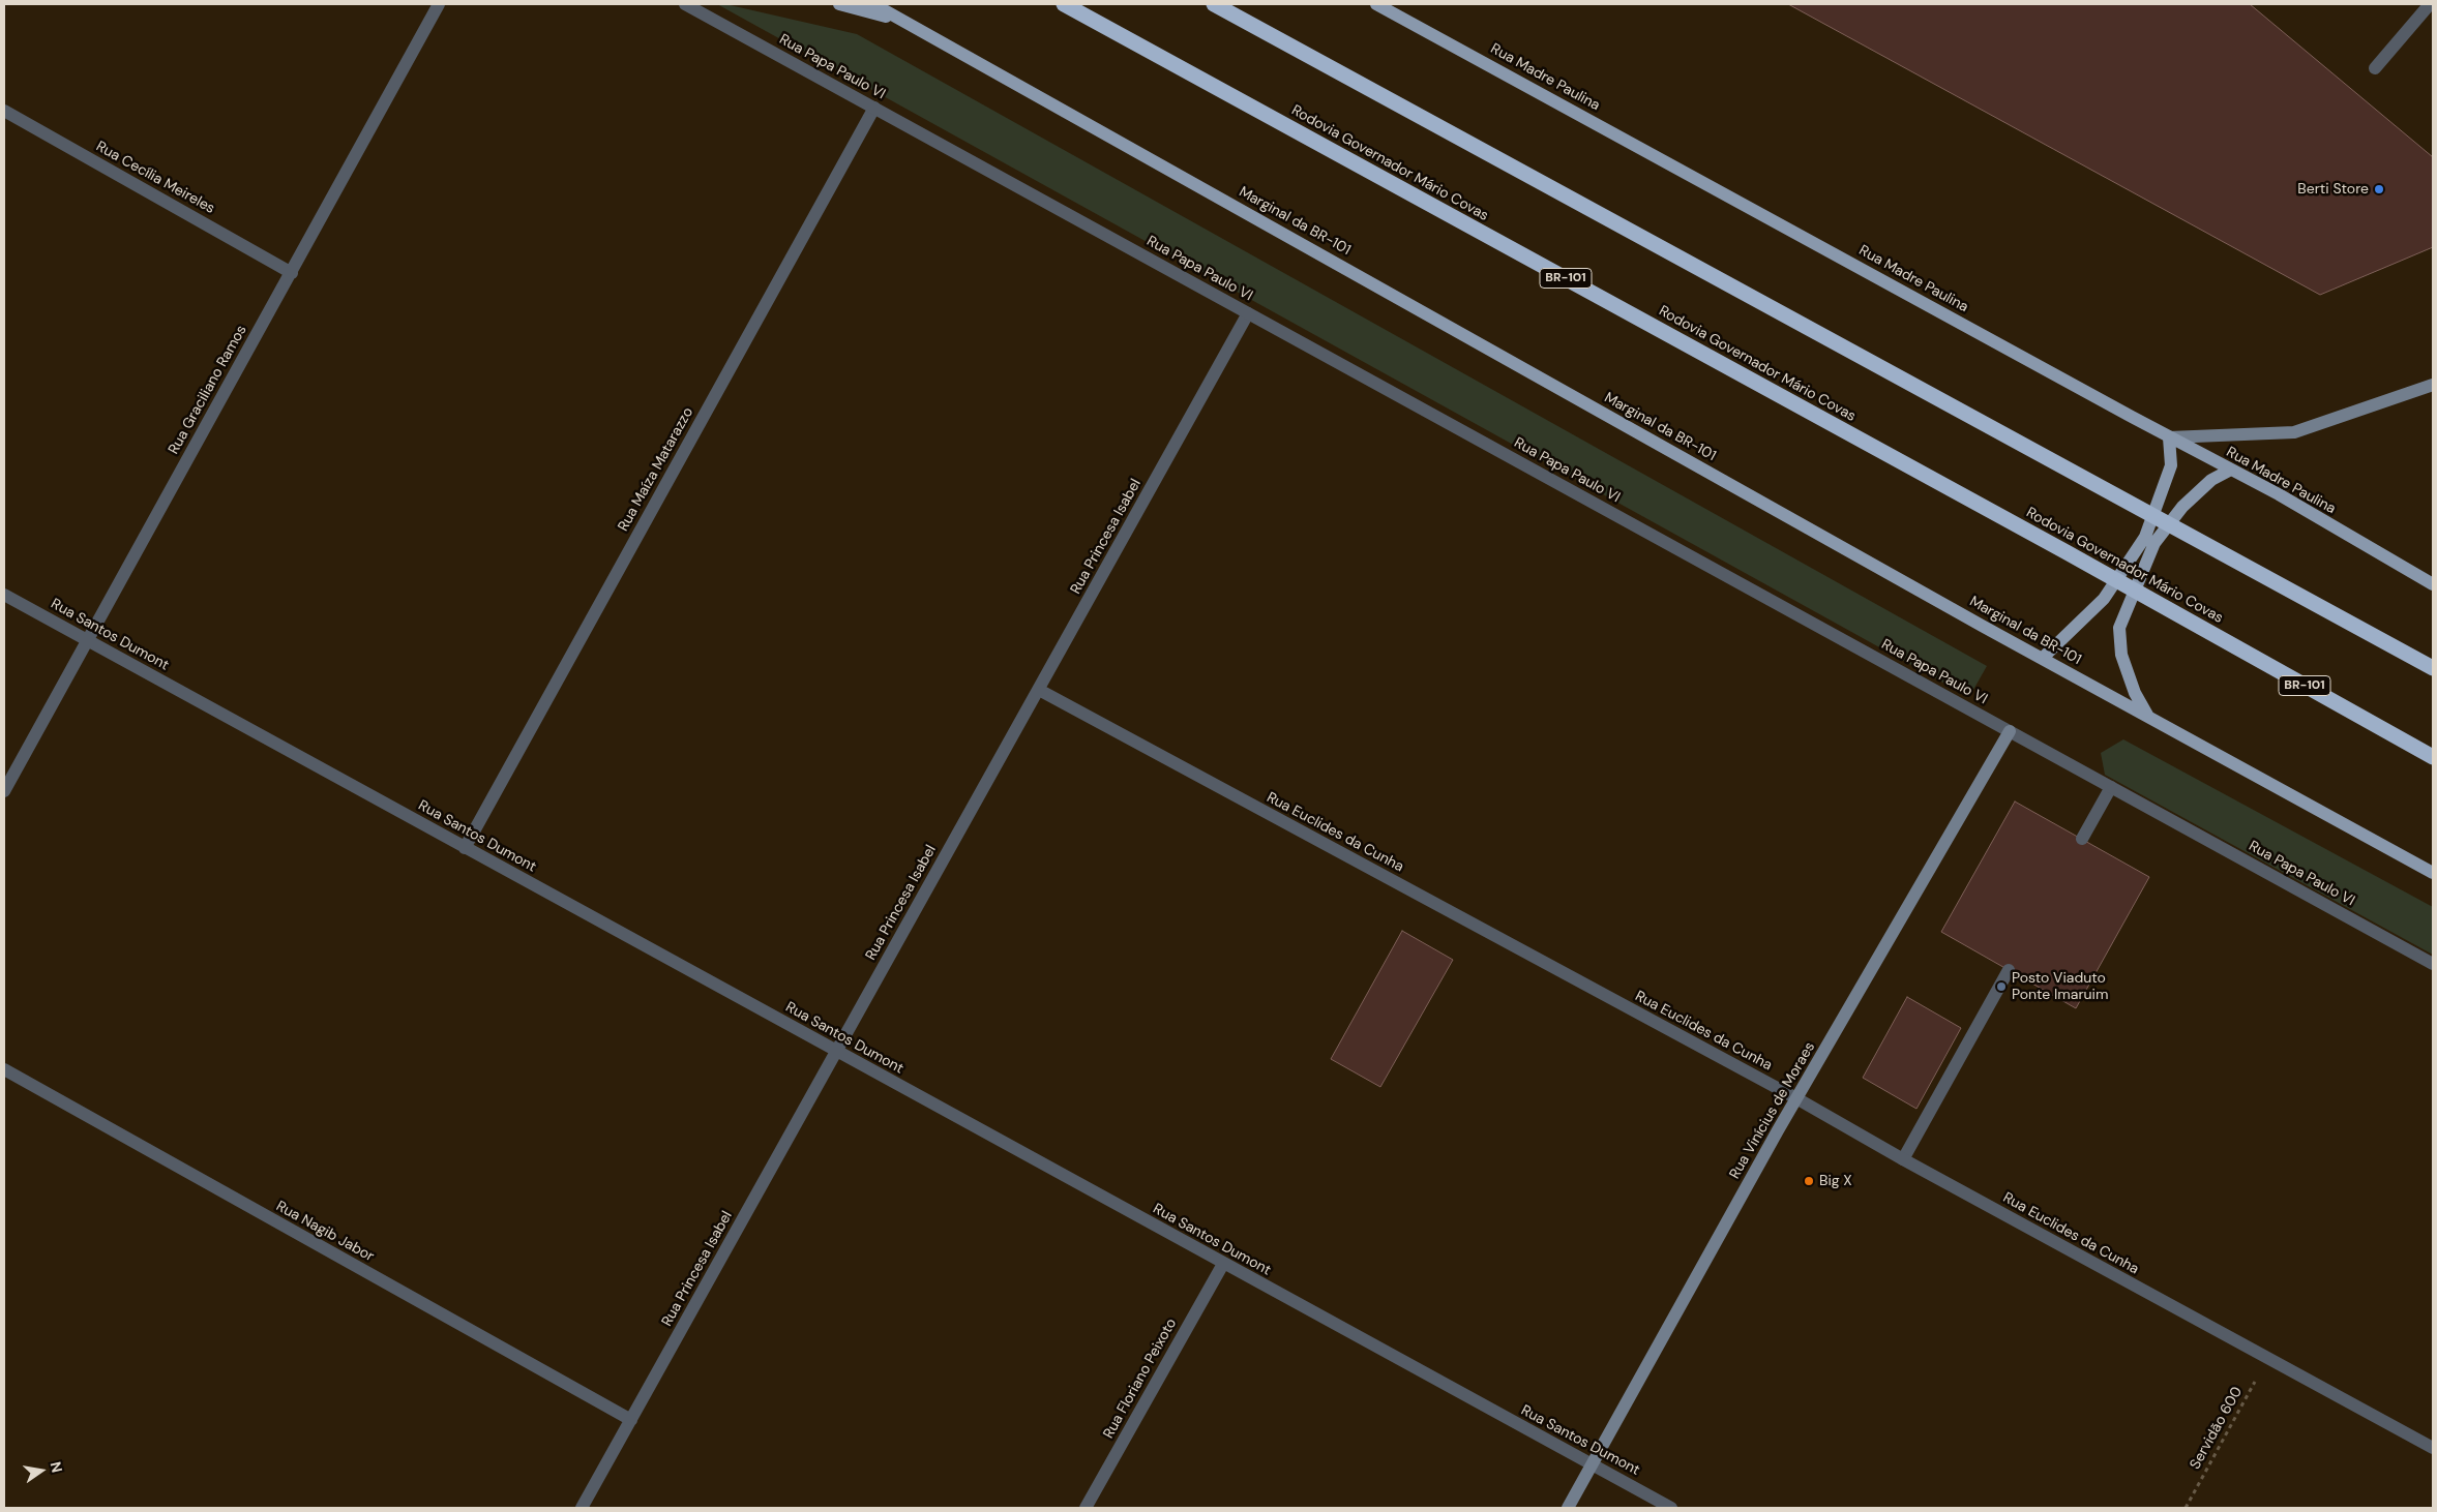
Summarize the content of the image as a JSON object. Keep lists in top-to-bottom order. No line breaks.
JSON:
{"streets":{"highway":["Rodovia Governador Mário Covas","BR-101"],"main road":["Rua Madre Paulina","Marginal da BR-101","Rua Vinícius de Moraes"],"street":["Rua Papa Paulo VI","Rua Cecília Meireles","Rua Graciliano Ramos","Rua Maíza Matarazzo","Rua Princesa Isabel","Rua Santos Dumont","Rua Euclides da Cunha","Rua Nagib Jabor","Rua Floriano Peixoto"],"path":["Servidão 600"]},"crossings":[["Rua Papa Paulo VI","Rua Maíza Matarazzo"],["Rua Papa Paulo VI","Rua Princesa Isabel"],["Rua Papa Paulo VI","Rua Vinícius de Moraes"],["Rua Cecília Meireles","Rua Graciliano Ramos"],["Rua Graciliano Ramos","Rua Santos Dumont"],["Rua Maíza Matarazzo","Rua Santos Dumont"],["Rua Princesa Isabel","Rua Santos Dumont"],["Rua Princesa Isabel","Rua Euclides da Cunha"],["Rua Princesa Isabel","Rua Nagib Jabor"],["Rua Santos Dumont","Rua Vinícius de Moraes"],["Rua Santos Dumont","Rua Floriano Peixoto"],["Rua Euclides da Cunha","Rua Vinícius de Moraes"],["Rua Euclides da Cunha","Servidão 600"]],"places":["Berti Store","Posto Viaduto Ponte Imaruim","Big X"],"north":"right"}
